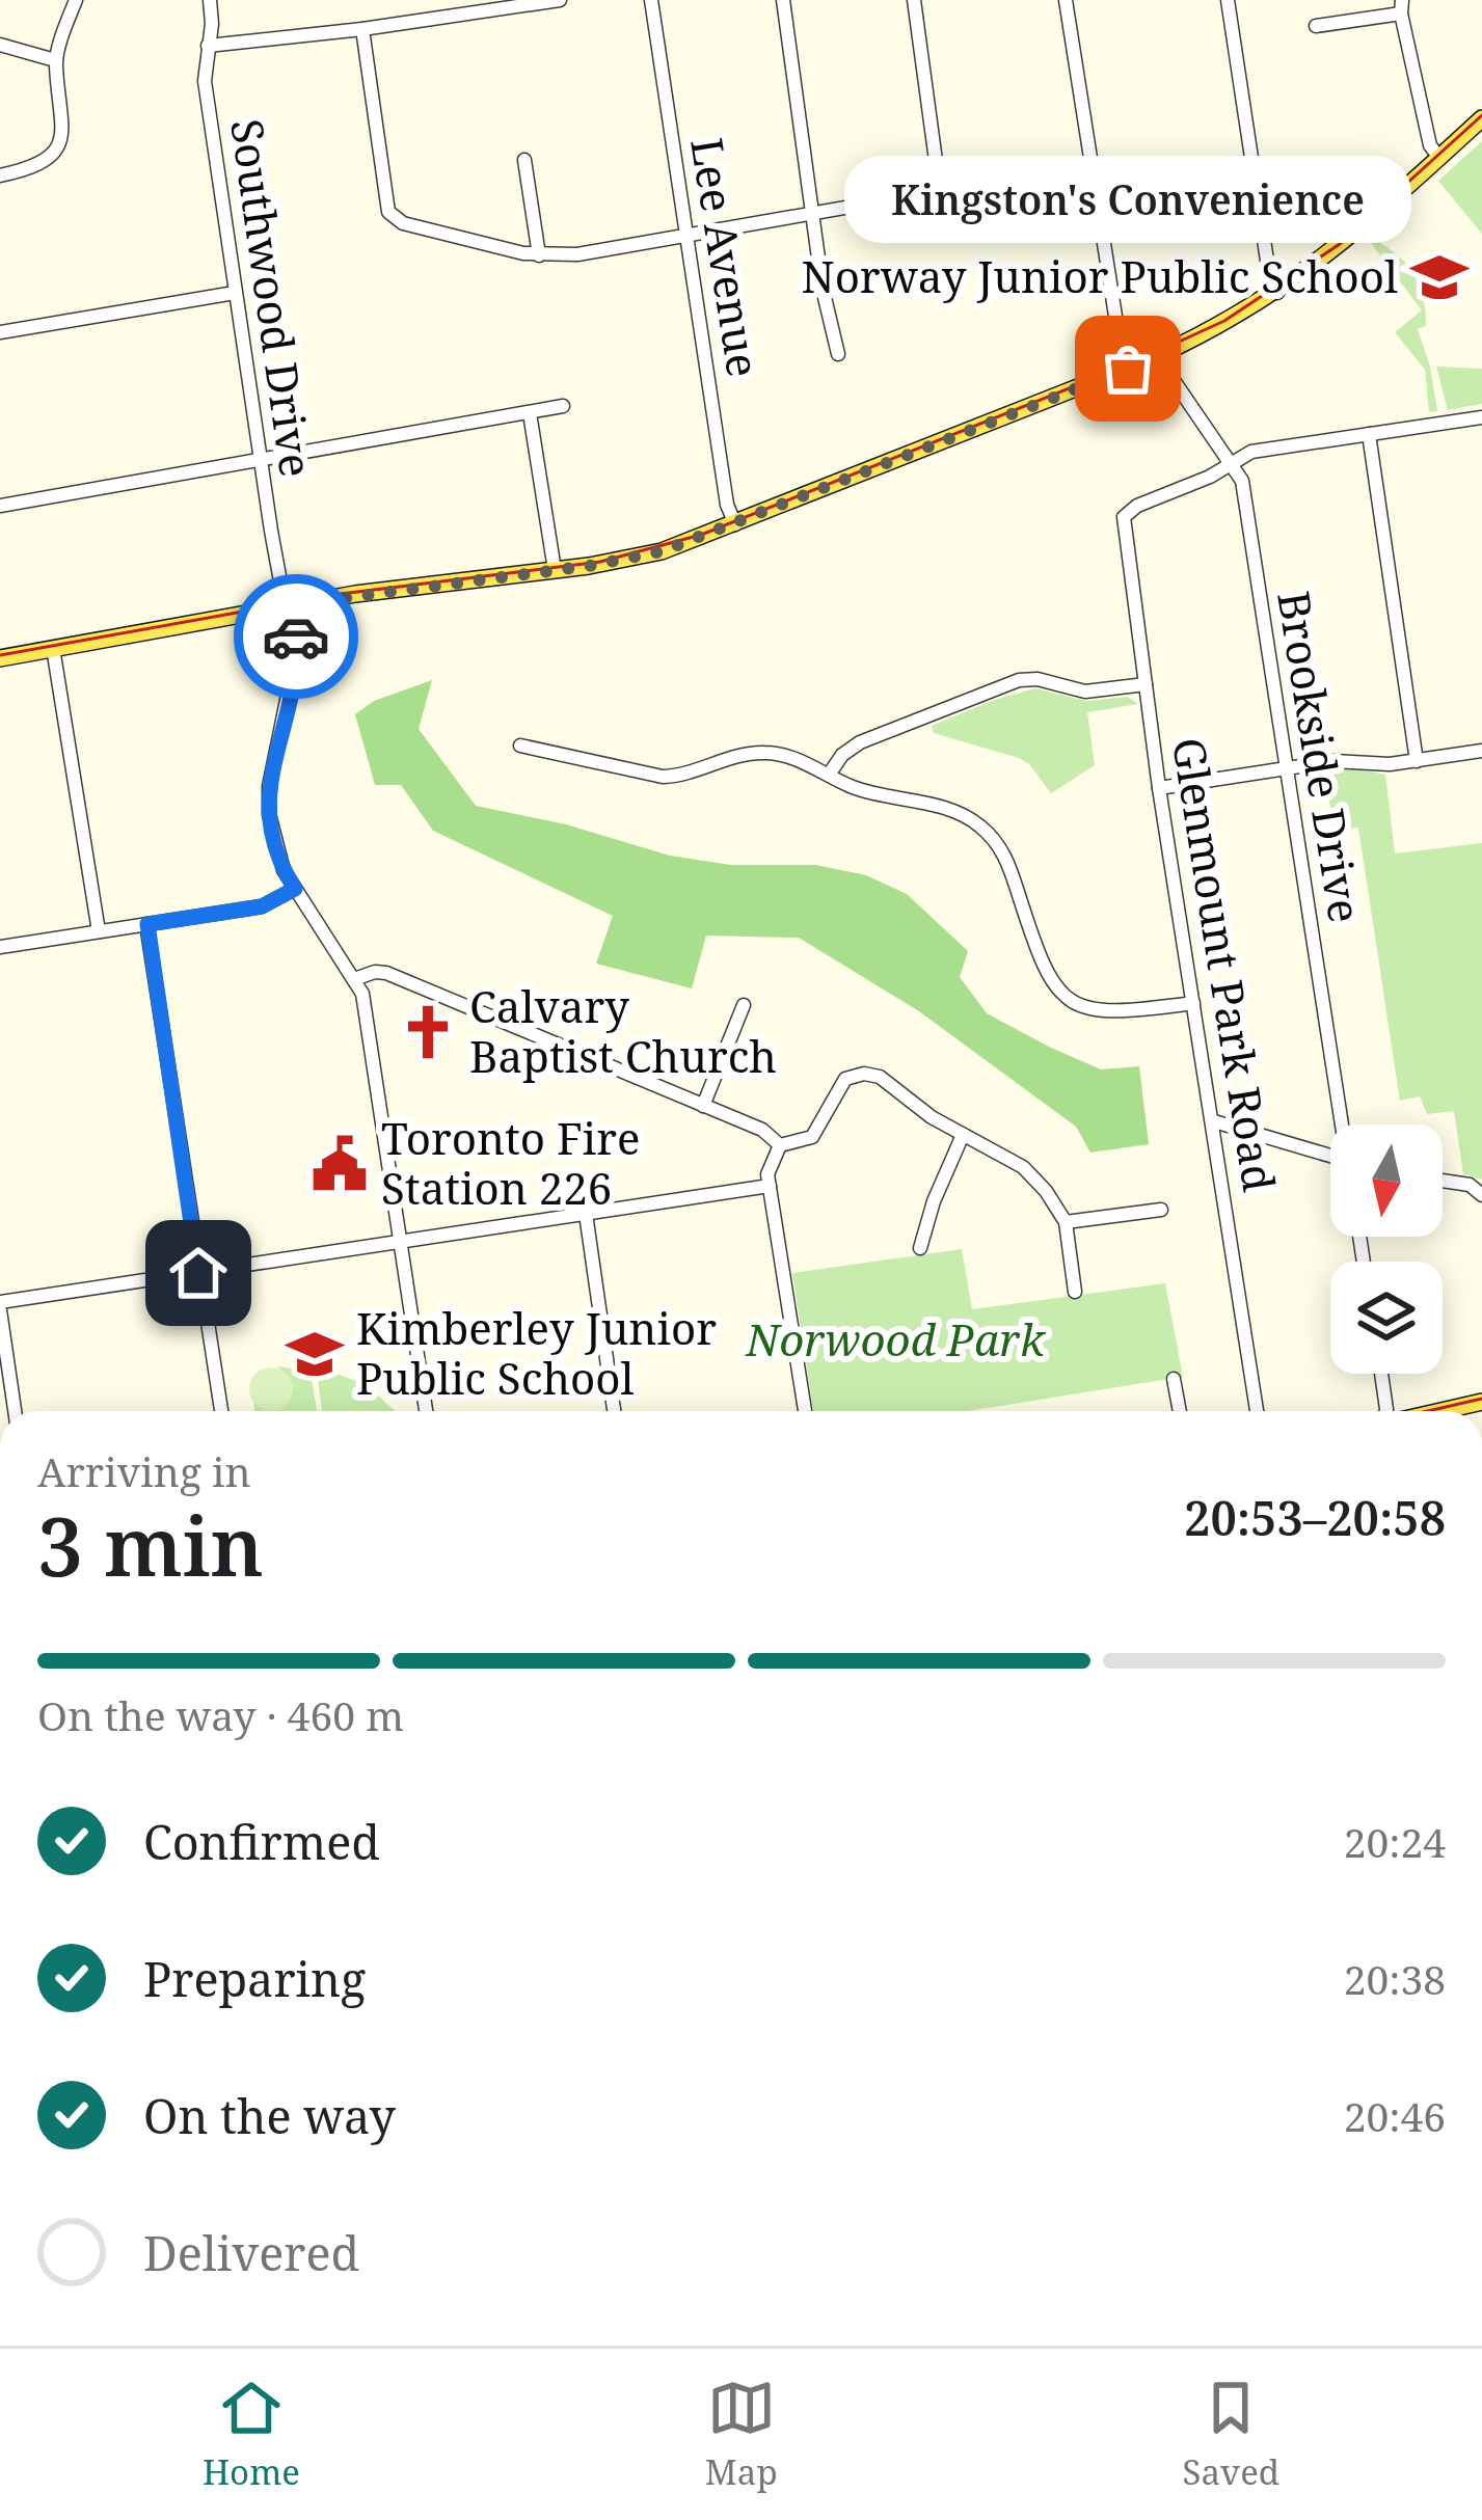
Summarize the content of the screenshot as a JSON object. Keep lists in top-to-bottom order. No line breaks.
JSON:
{"streets":{"street":["Lee Avenue","Southwood Drive","Brookside Drive","Glenmount Park Road"]},"crossings":[["Brookside Drive","Glenmount Park Road"]],"parks":["Norwood Park"],"places":{"school or university":["Norway Junior Public School","Kimberley Junior Public School"],"other":["Kingston's Convenience"],"church":["Calvary Baptist Church"],"public building":["Toronto Fire Station 226"]},"north":"bottom","page":{"bubble":"Kingston's Convenience","heading":["3 min","Arriving in","20:53–20:58"],"bar":"On the way · 460 m","list":[["Confirmed","20:24"],["Preparing","20:38"],["On the way","20:46"],"Delivered"],"tabs":["Home","Map","Saved"]}}
